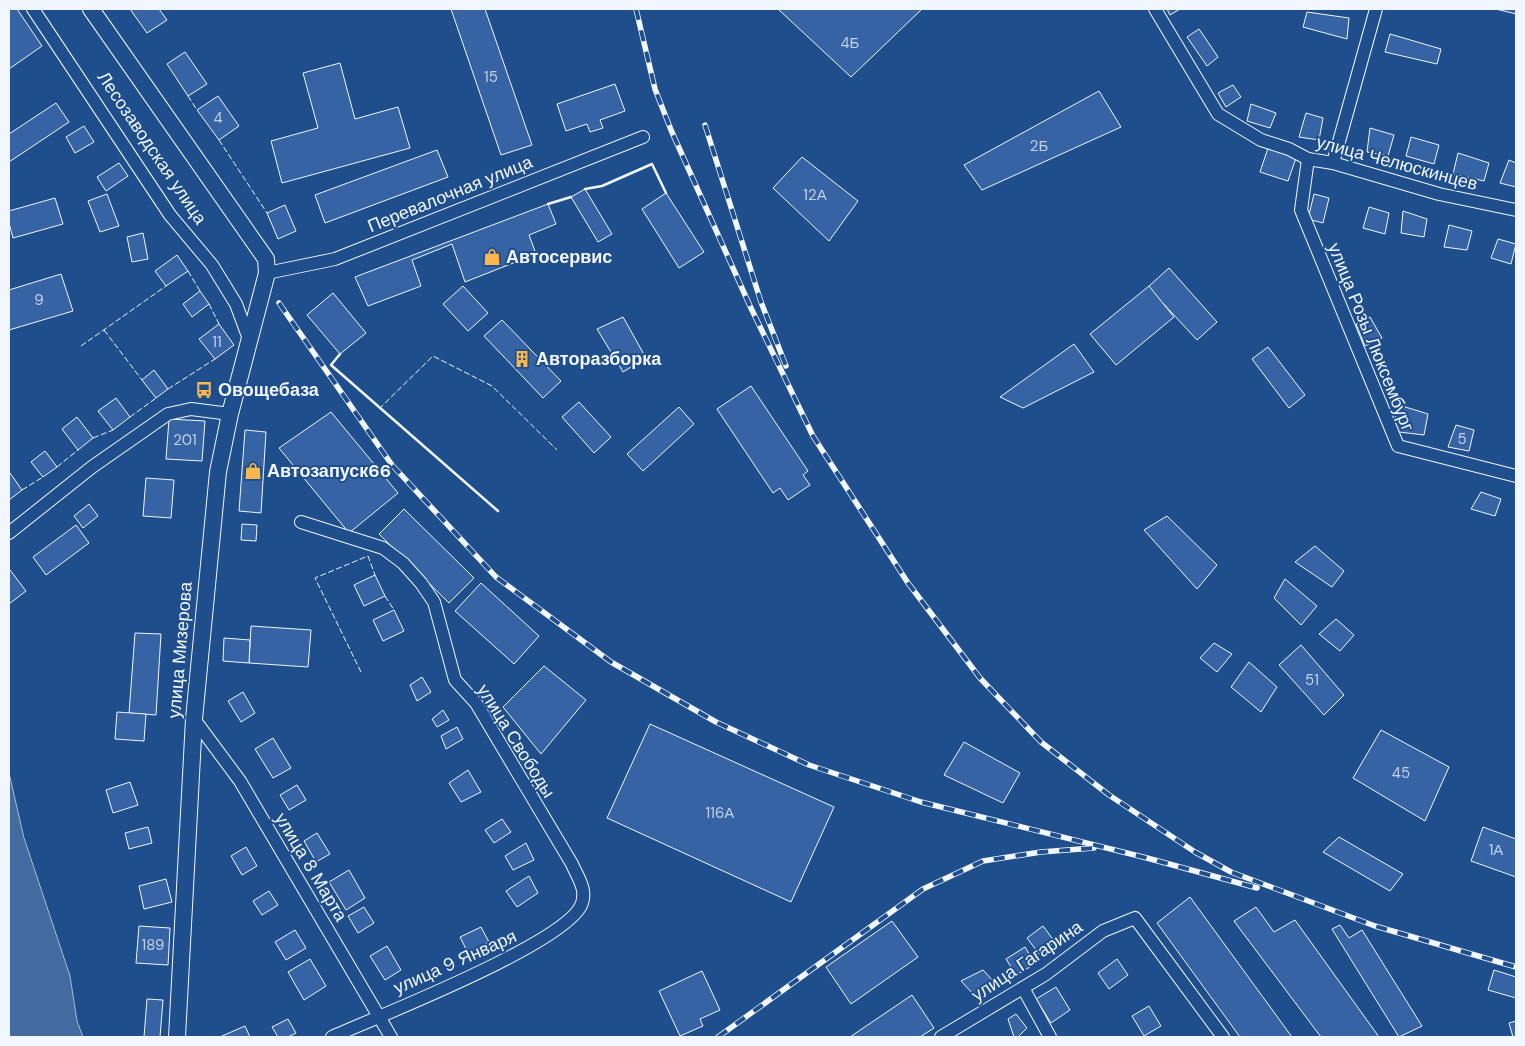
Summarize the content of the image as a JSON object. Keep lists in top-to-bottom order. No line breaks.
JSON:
{"streets":{"street":["Лесозаводская улица","улица Челюскинцев","Перевалочная улица","улица Розы Люксембург","улица Мизерова","улица Свободы","улица 8 Марта","улица Гагарина","улица 9 Января"]},"crossings":[["Лесозаводская улица","Перевалочная улица"],["Лесозаводская улица","улица Мизерова"],["улица Челюскинцев","улица Розы Люксембург"],["Перевалочная улица","улица Мизерова"],["улица Мизерова","улица 8 Марта"],["улица Свободы","улица 9 Января"],["улица 8 Марта","улица 9 Января"]],"places":{"shop":["Автосервис","Автозапуск66"],"building":["Авторазборка"],"bus stop":["Овощебаза"]},"house_numbers":["4Б","15","4","2Б","12А","9","11","5","201","51","45","116А","1А","189"]}
